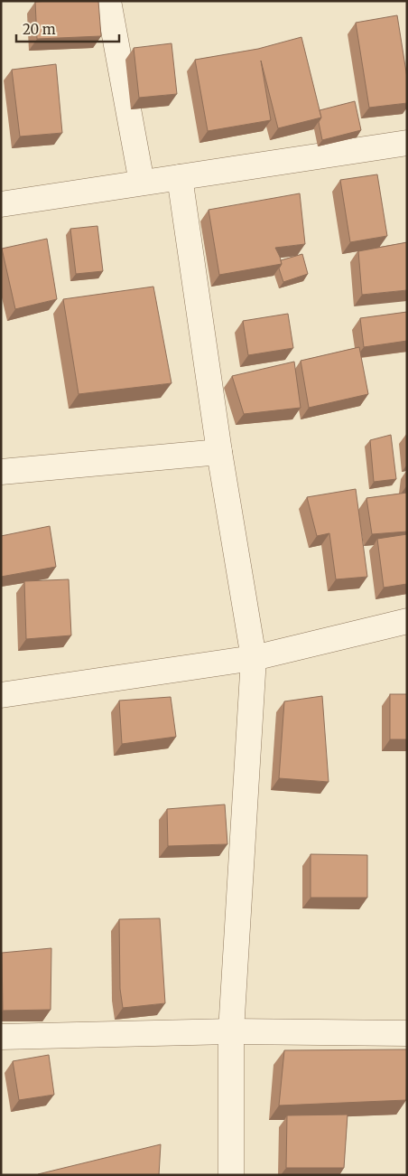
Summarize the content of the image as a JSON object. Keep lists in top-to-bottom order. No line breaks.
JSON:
{"scale_bar":"20 m"}
